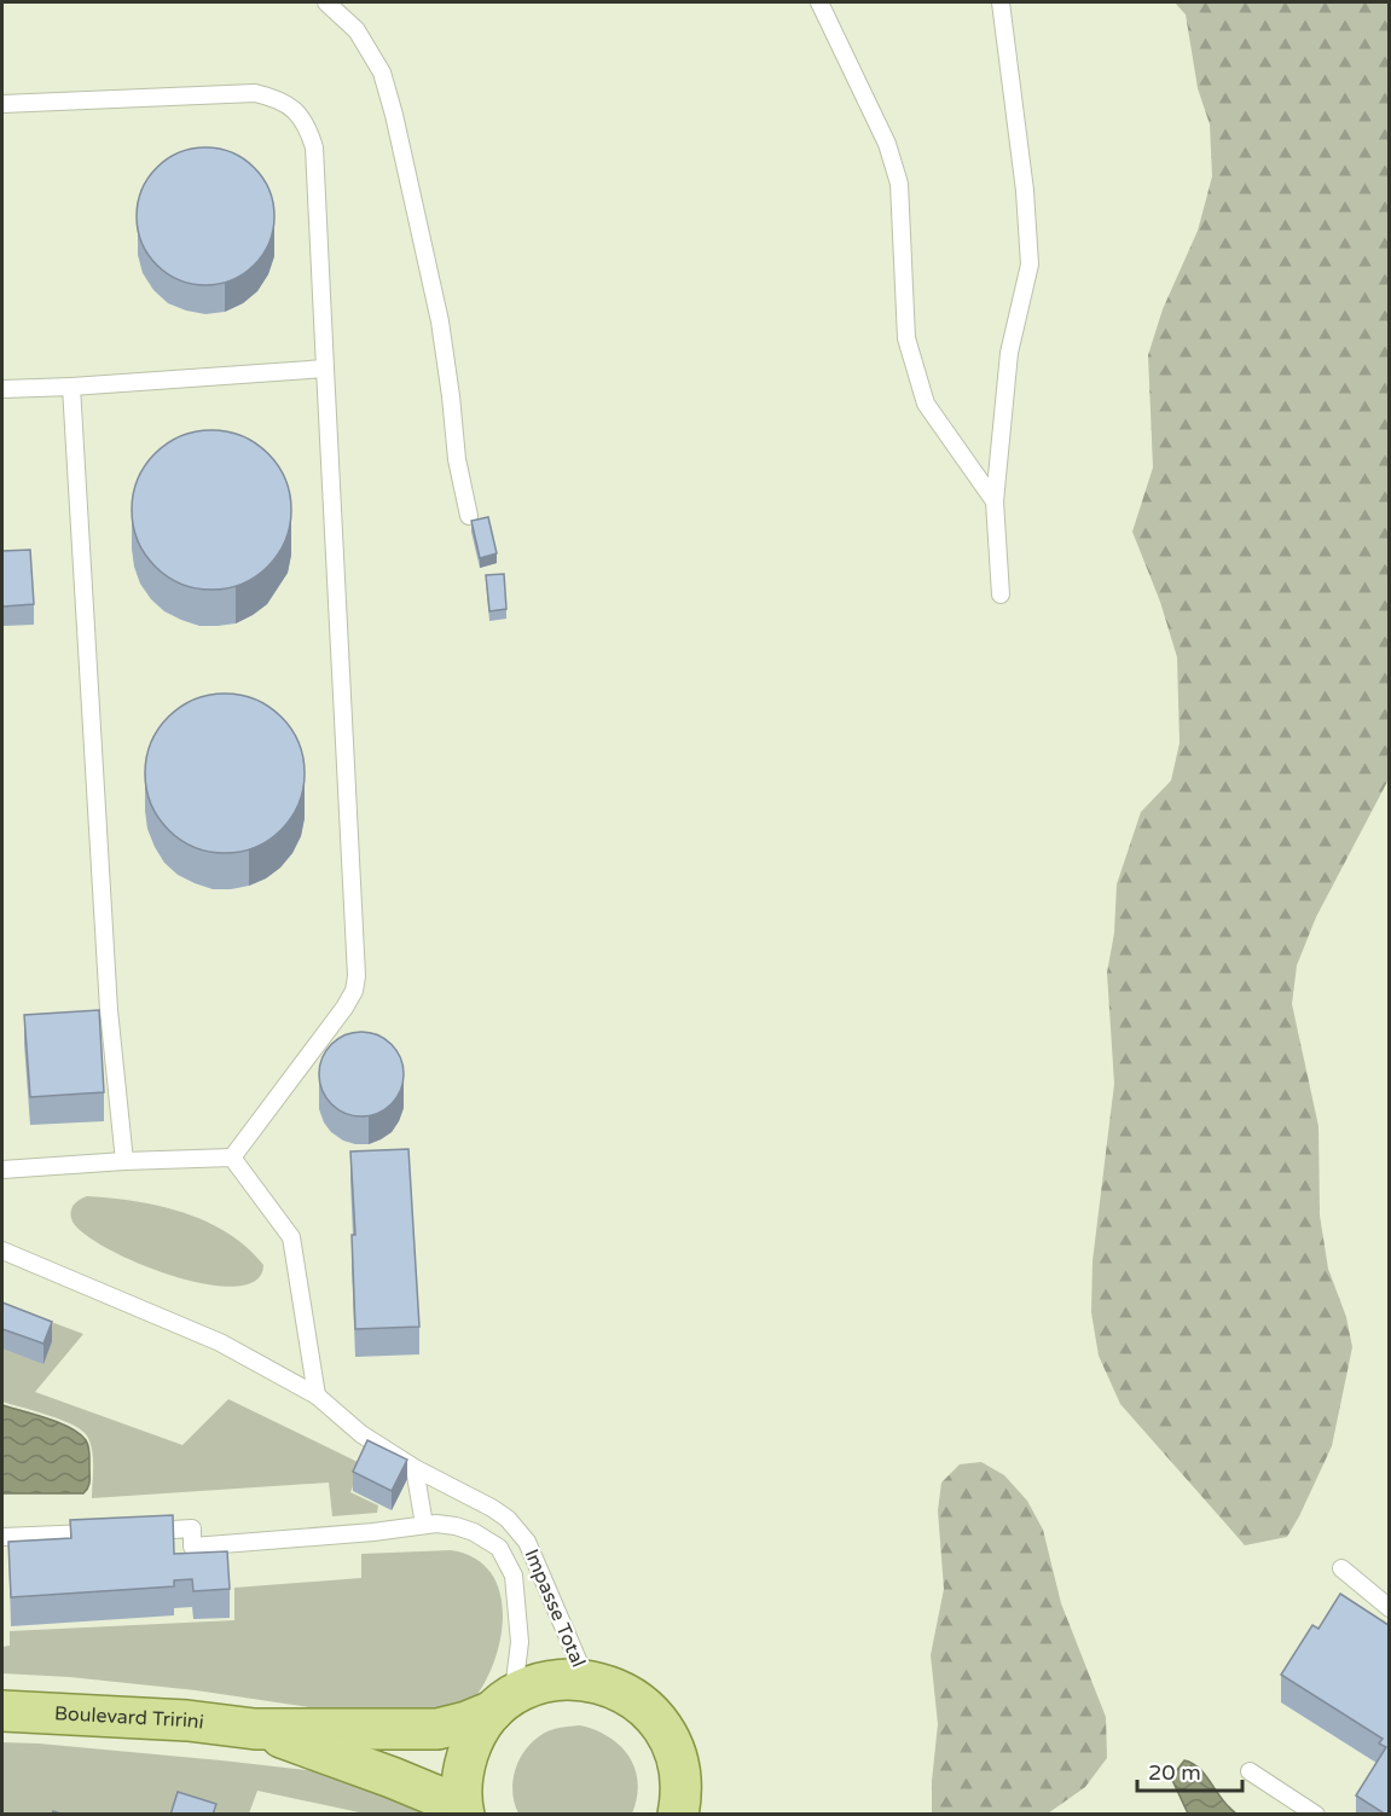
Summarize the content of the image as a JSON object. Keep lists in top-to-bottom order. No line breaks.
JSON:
{"streets":{"main road":["Boulevard Tririni"],"lane":["Impasse Total"]},"crossings":[["Impasse Total","Boulevard Tririni"]],"scale_bar":"20 m"}
